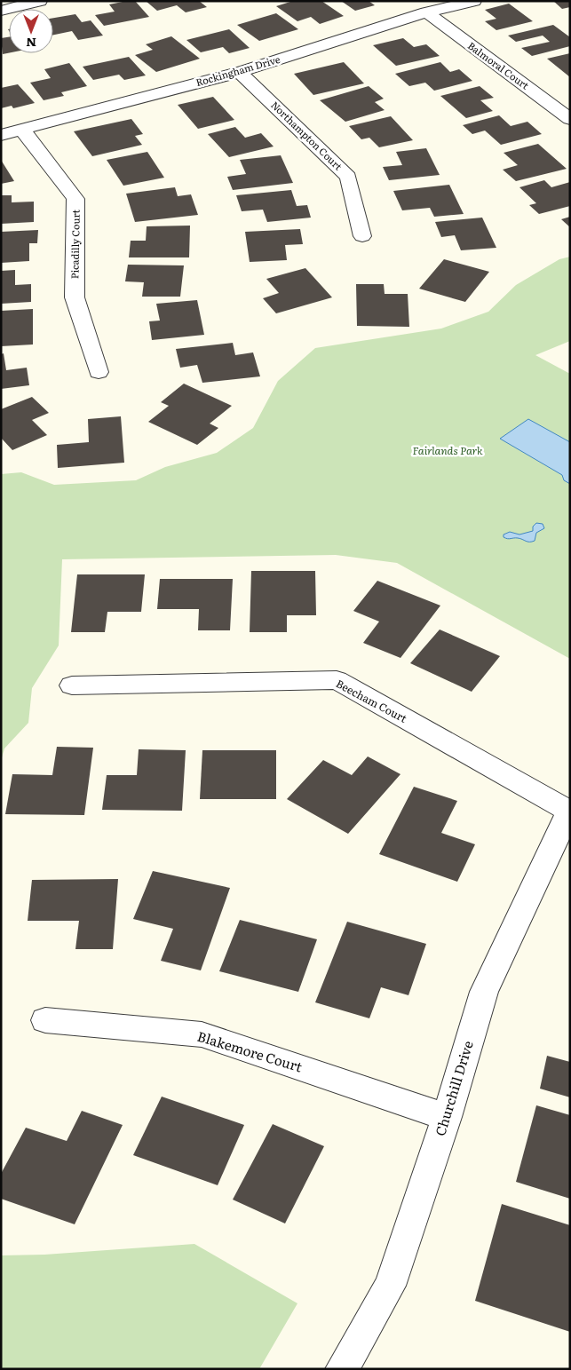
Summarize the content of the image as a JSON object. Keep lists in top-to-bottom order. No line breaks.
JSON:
{"streets":{"street":["Balmoral Court","Rockingham Drive","Northampton Court","Picadilly Court","Beecham Court","Blakemore Court","Churchill Drive"]},"crossings":[["Balmoral Court","Rockingham Drive"],["Rockingham Drive","Northampton Court"],["Rockingham Drive","Picadilly Court"],["Beecham Court","Churchill Drive"],["Blakemore Court","Churchill Drive"]],"parks":["Fairlands Park"],"north":"bottom"}
